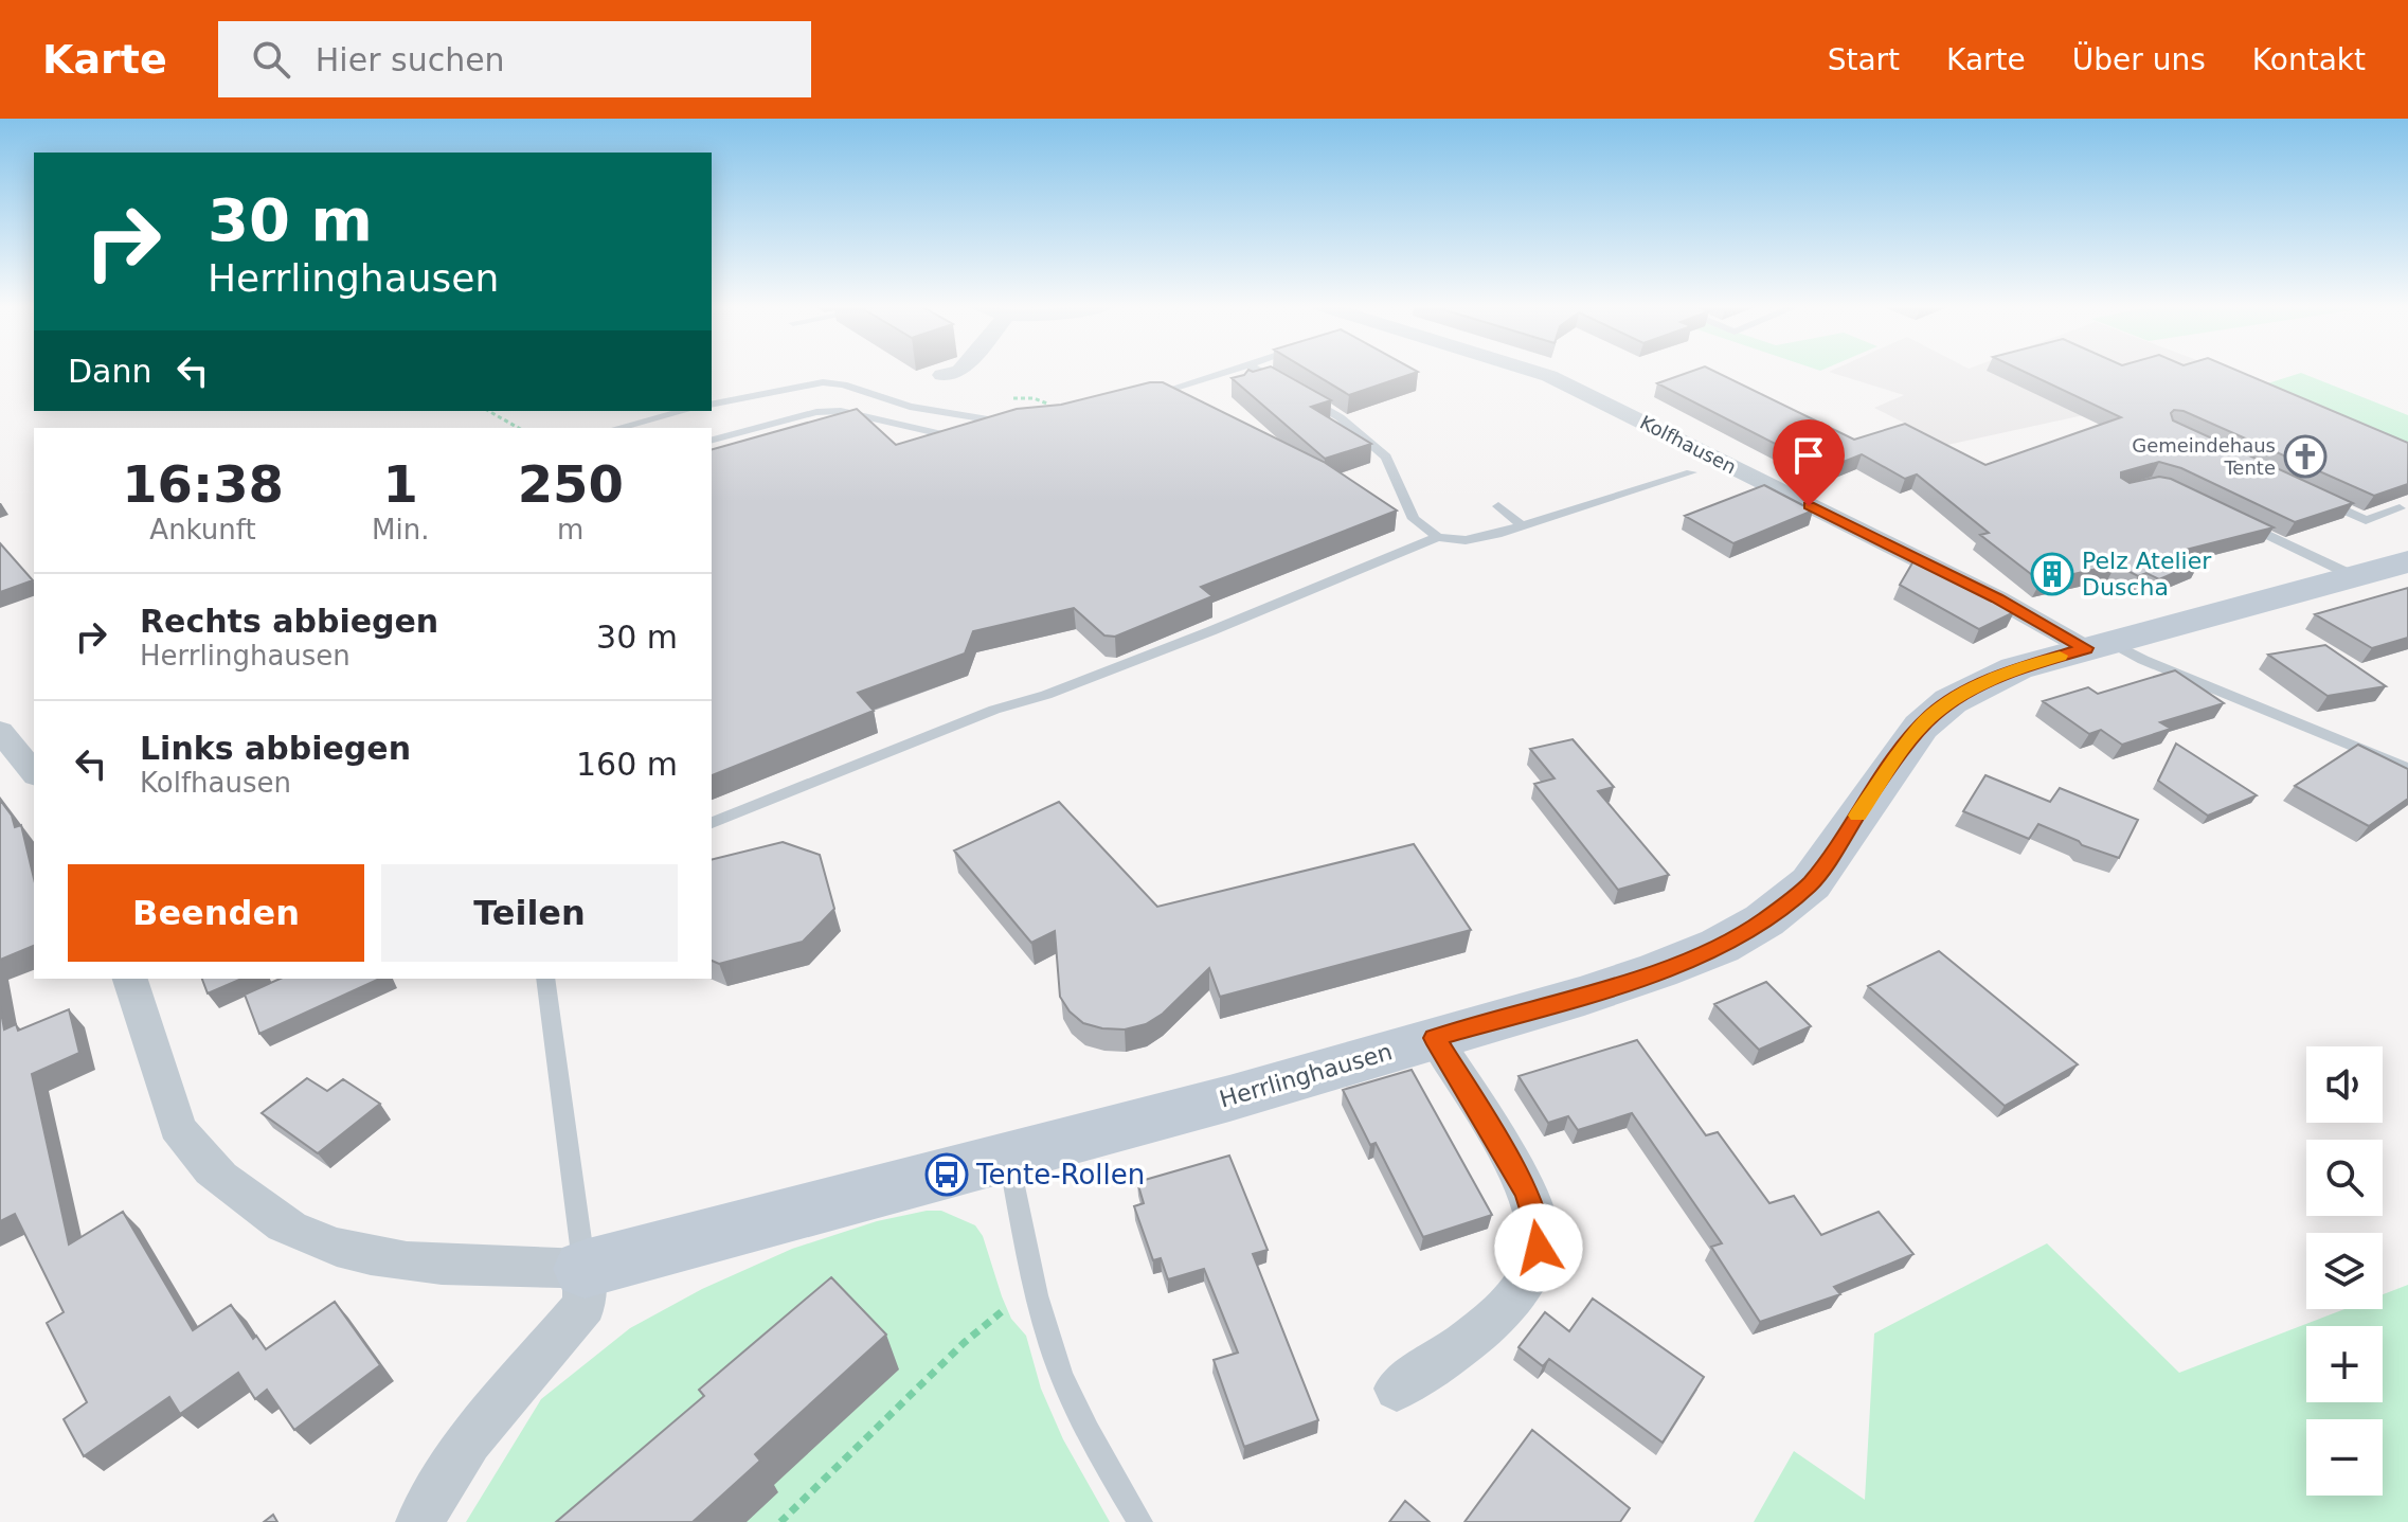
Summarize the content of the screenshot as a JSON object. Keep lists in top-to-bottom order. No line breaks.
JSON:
{"streets":{"street":["Kolfhausen","Herrlinghausen"]},"crossings":[["Kolfhausen","Herrlinghausen"]],"places":{"church":["Gemeindehaus Tente"],"building":["Pelz Atelier Duscha"],"bus stop":["Tente-Rollen"]},"page":{"header":"Karte","search":"Hier suchen","nav":["Start","Karte","Über uns","Kontakt"],"turn":["30 m","Herrlinghausen"],"then":"Dann","eta":["16:38","Ankunft","1","Min.","250","m"],"list":[{"name":"Rechts abbiegen","note":"Herrlinghausen","value":"30 m"},{"name":"Links abbiegen","note":"Kolfhausen","value":"160 m"}],"buttons":["Beenden","Teilen"],"map_buttons":["+","−"]}}
